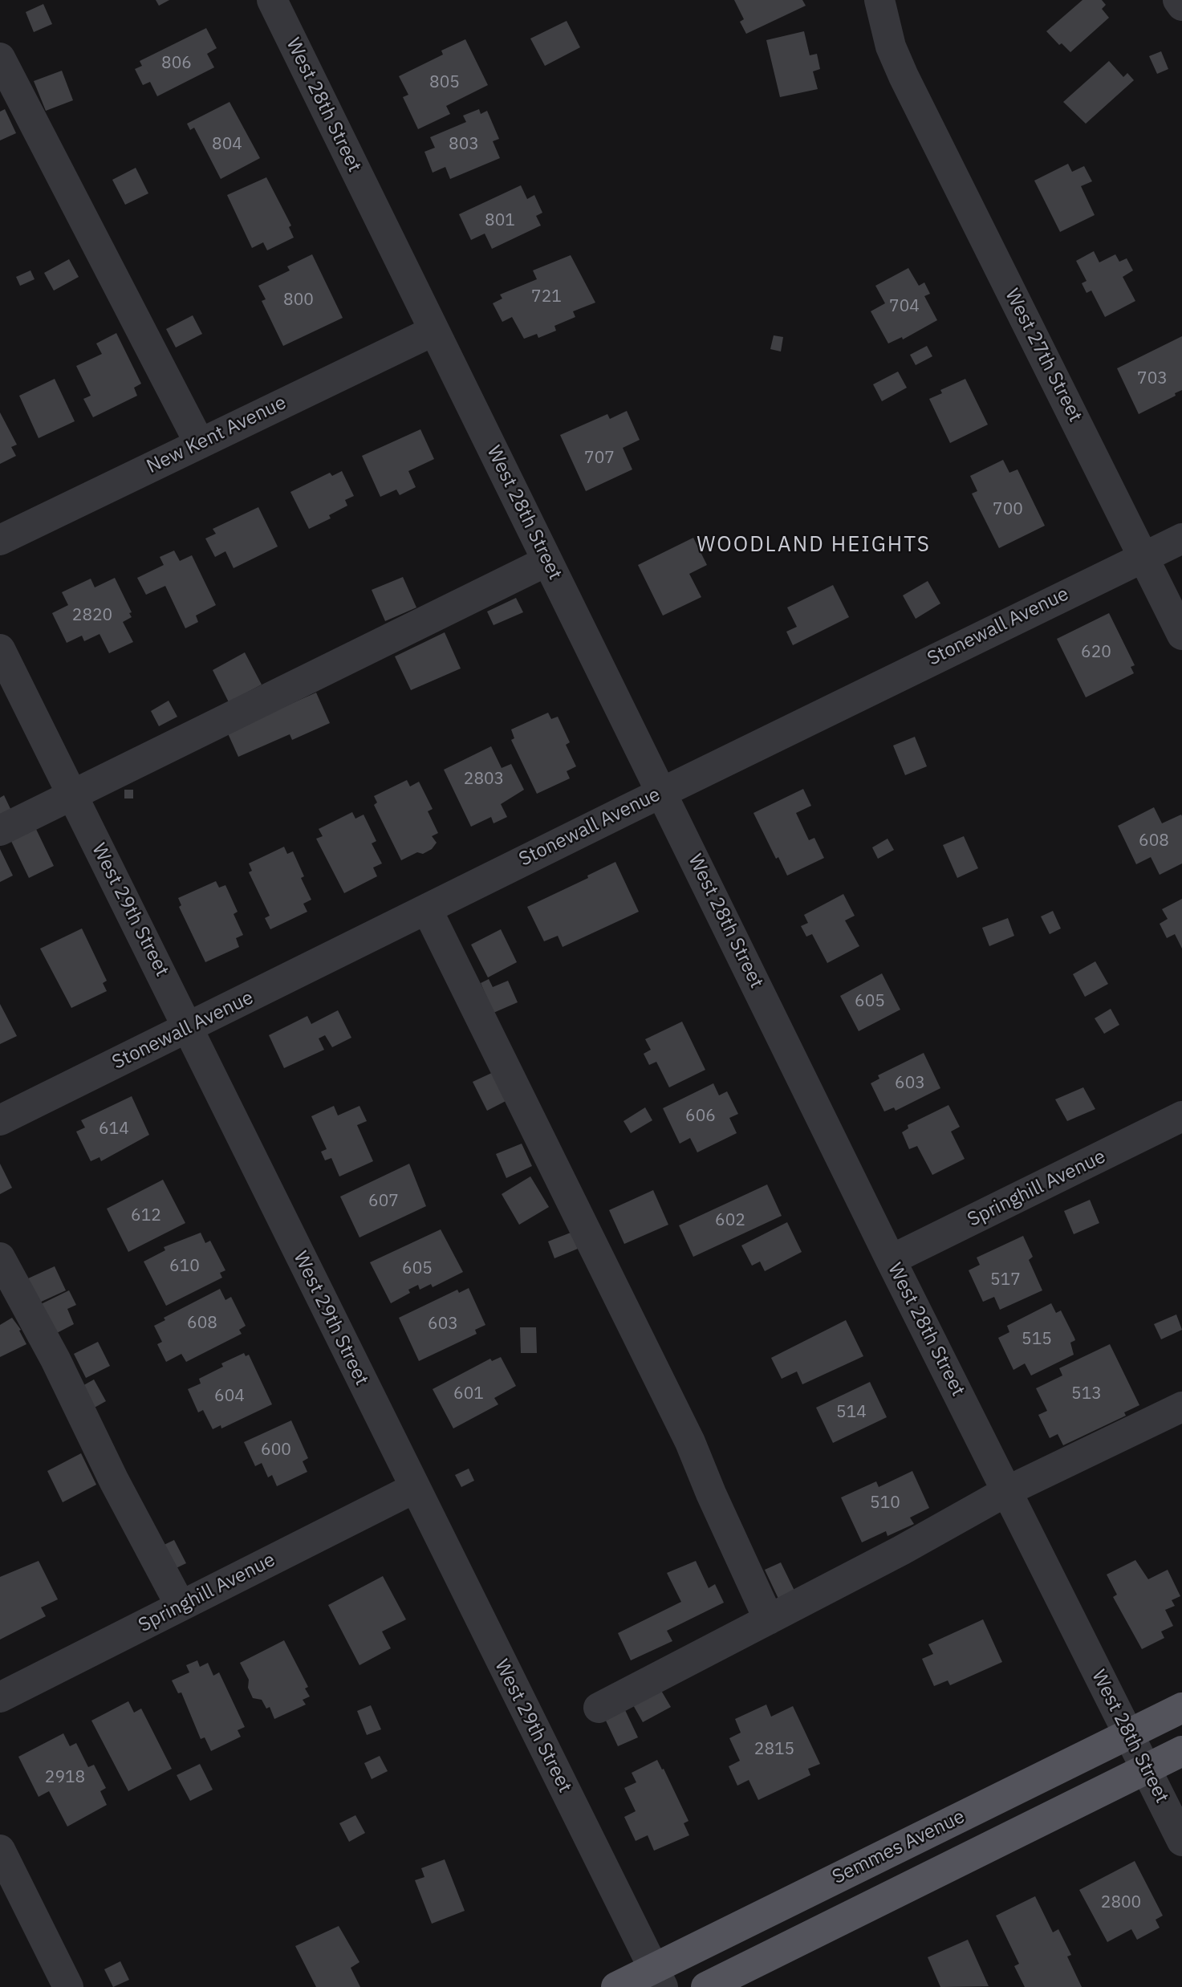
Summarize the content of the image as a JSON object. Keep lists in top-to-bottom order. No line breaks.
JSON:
{"streets":{"main road":["Semmes Avenue"],"street":["West 28th Street","West 27th Street","New Kent Avenue","Stonewall Avenue","West 29th Street","Springhill Avenue"]},"crossings":[["West 28th Street","New Kent Avenue"],["West 28th Street","Stonewall Avenue"],["West 28th Street","Springhill Avenue"],["West 28th Street","Semmes Avenue"],["West 27th Street","Stonewall Avenue"],["Stonewall Avenue","West 29th Street"],["West 29th Street","Springhill Avenue"],["West 29th Street","Semmes Avenue"]],"districts":["WOODLAND HEIGHTS"],"house_numbers":["806","805","804","803","801","721","800","704","703","707","700","2820","620","2803","608","605","603","606","614","607","612","602","610","605","517","608","603","515","601","513","604","514","600","510","2815","2918","2800"]}
